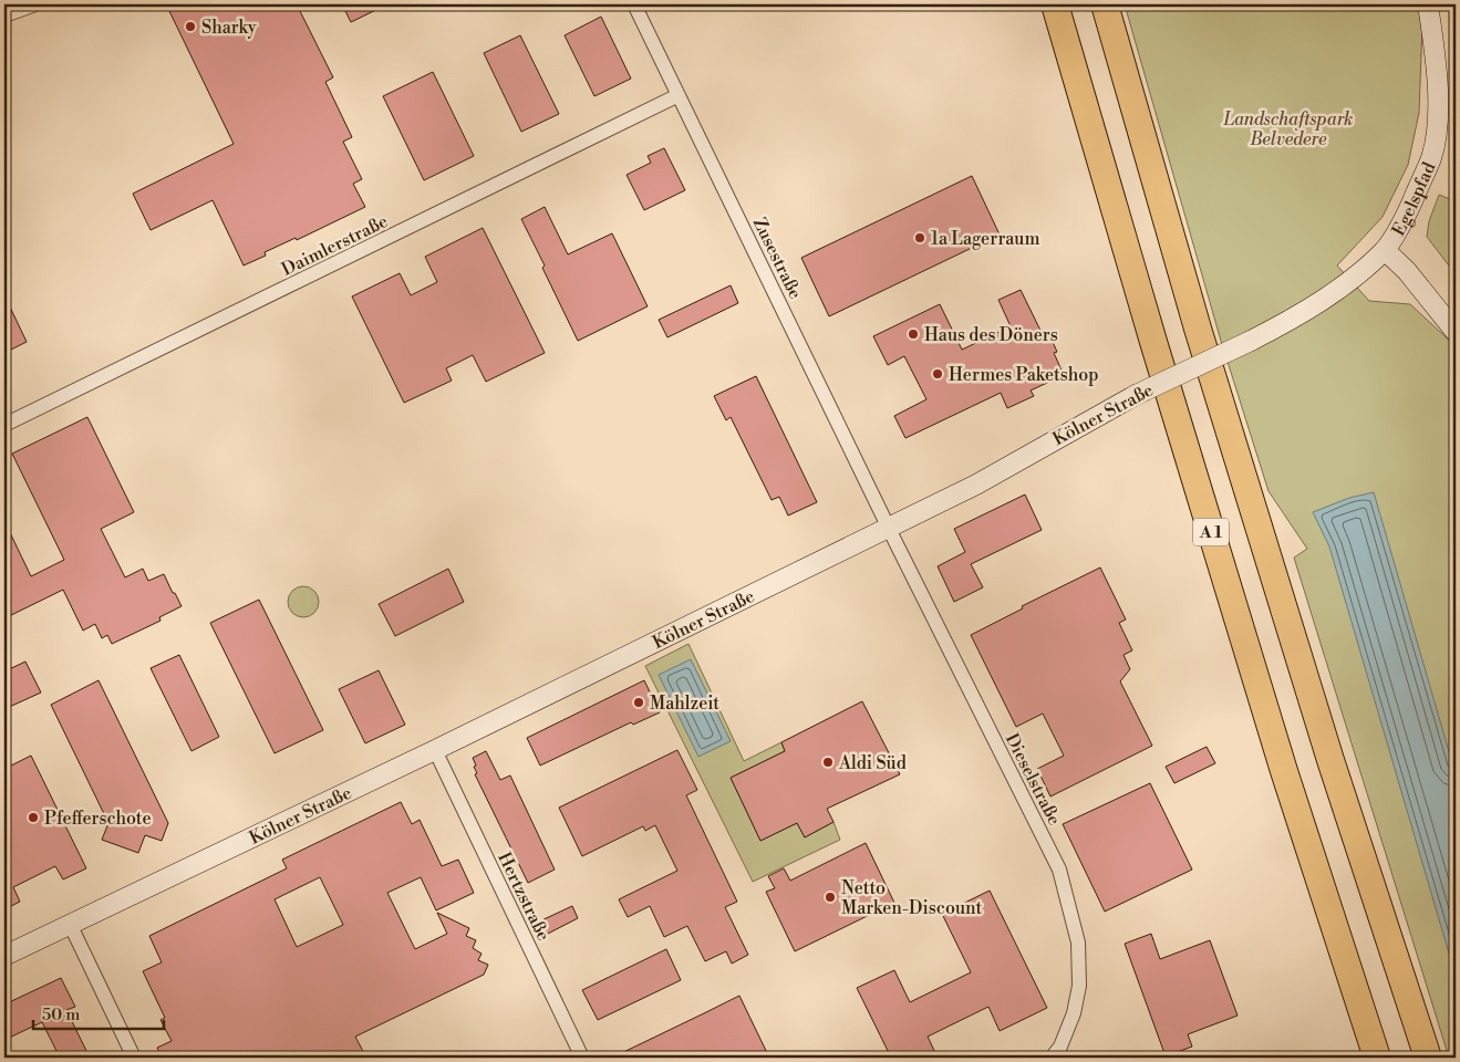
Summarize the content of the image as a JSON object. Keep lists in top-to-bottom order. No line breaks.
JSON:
{"streets":{"highway":["A 1"],"street":["Egelspfad","Daimlerstraße","Zusestraße","Kölner Straße","Dieselstraße","Hertzstraße"]},"crossings":[["Egelspfad","Kölner Straße"],["Daimlerstraße","Zusestraße"],["Zusestraße","Kölner Straße"],["Zusestraße","Dieselstraße"],["Kölner Straße","Dieselstraße"],["Kölner Straße","Hertzstraße"]],"parks":["Landschaftspark Belvedere"],"places":["Sharky","1a Lagerraum","Haus des Döners","Hermes Paketshop","Mahlzeit","Aldi Süd","Pfefferschote","Netto Marken-Discount"],"scale_bar":"50 m"}
